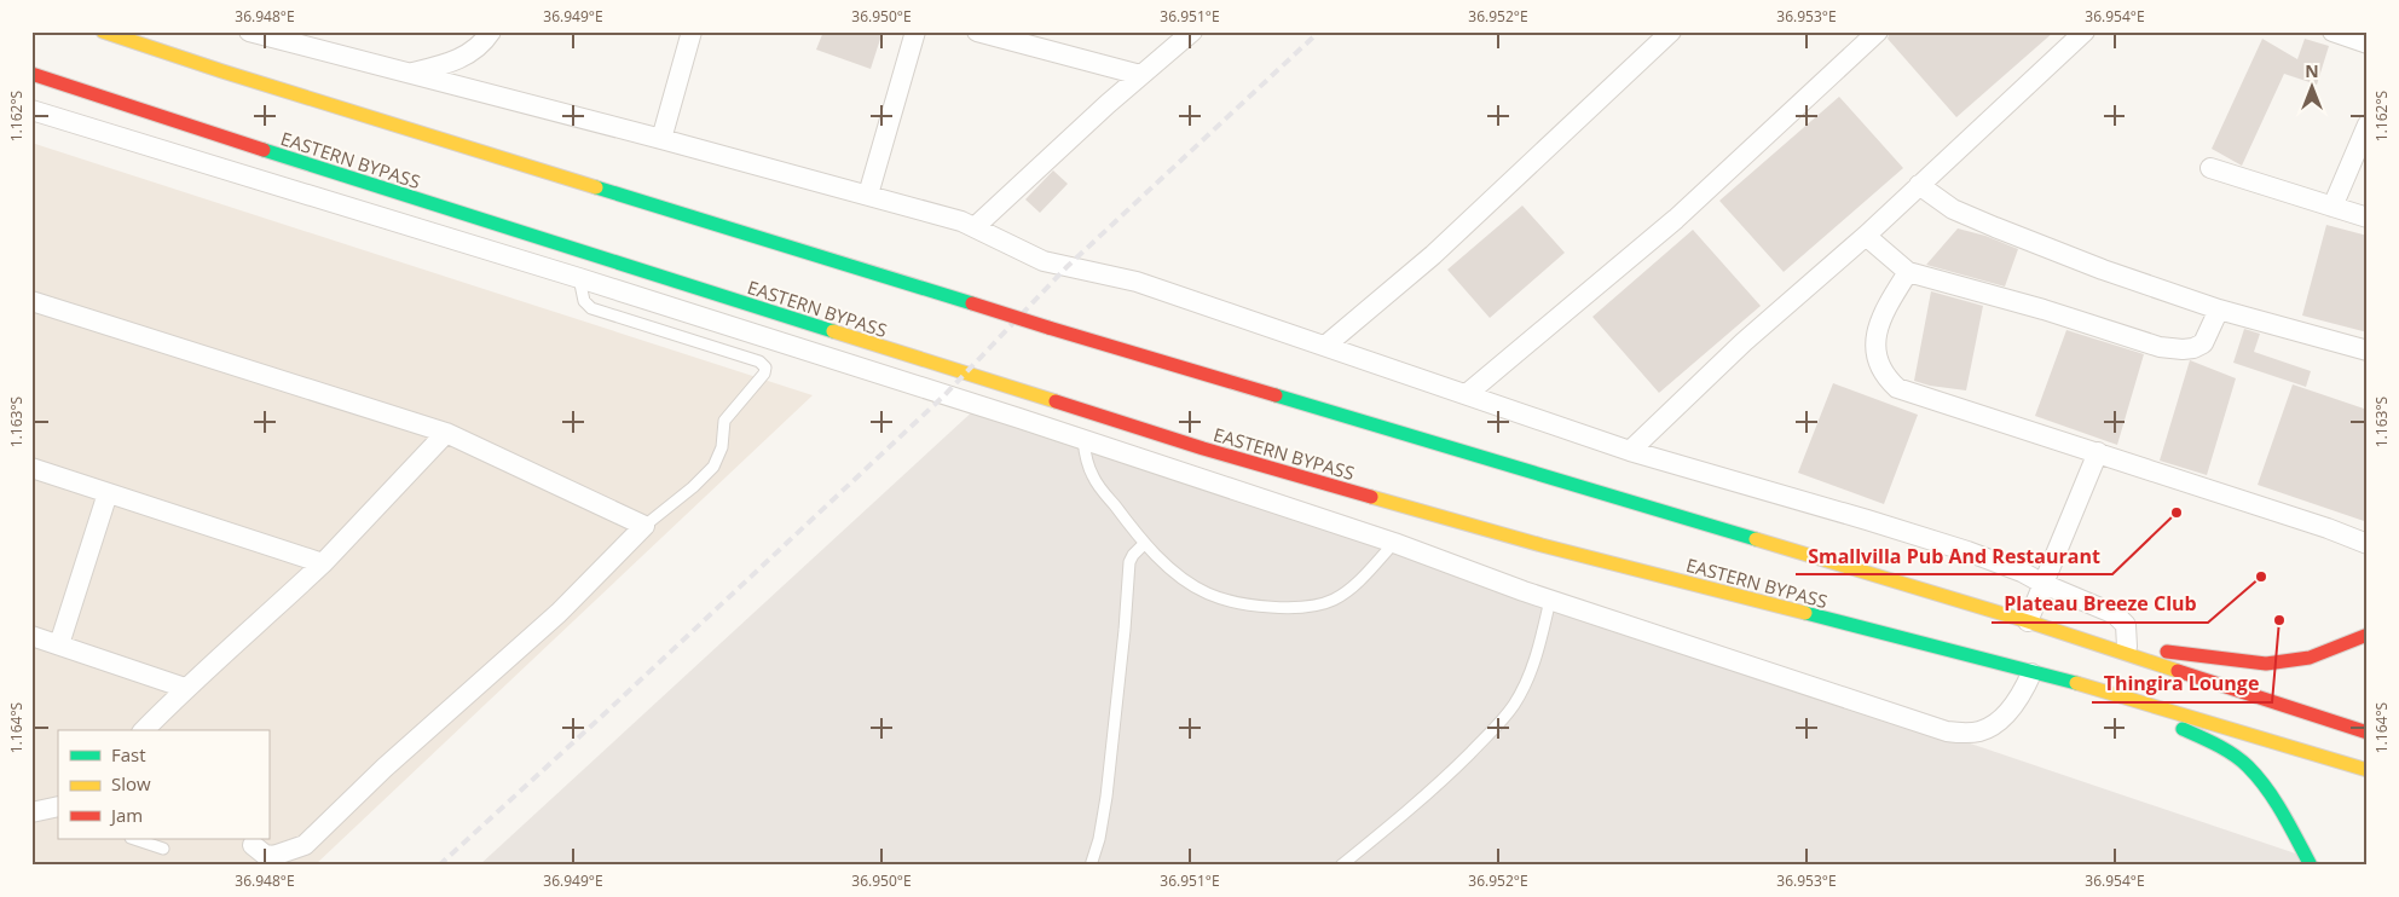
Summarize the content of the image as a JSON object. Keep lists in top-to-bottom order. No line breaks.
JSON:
{"streets":{"main road":["EASTERN BYPASS"]},"places":["Smallvilla Pub And Restaurant","Plateau Breeze Club","Thingira Lounge"],"legend":["Fast","Slow","Jam"],"north":"top","coordinates":["36.948°E","36.949°E","36.950°E","36.951°E","36.952°E","36.953°E","36.954°E","1.162°S","1.163°S","1.164°S"]}
